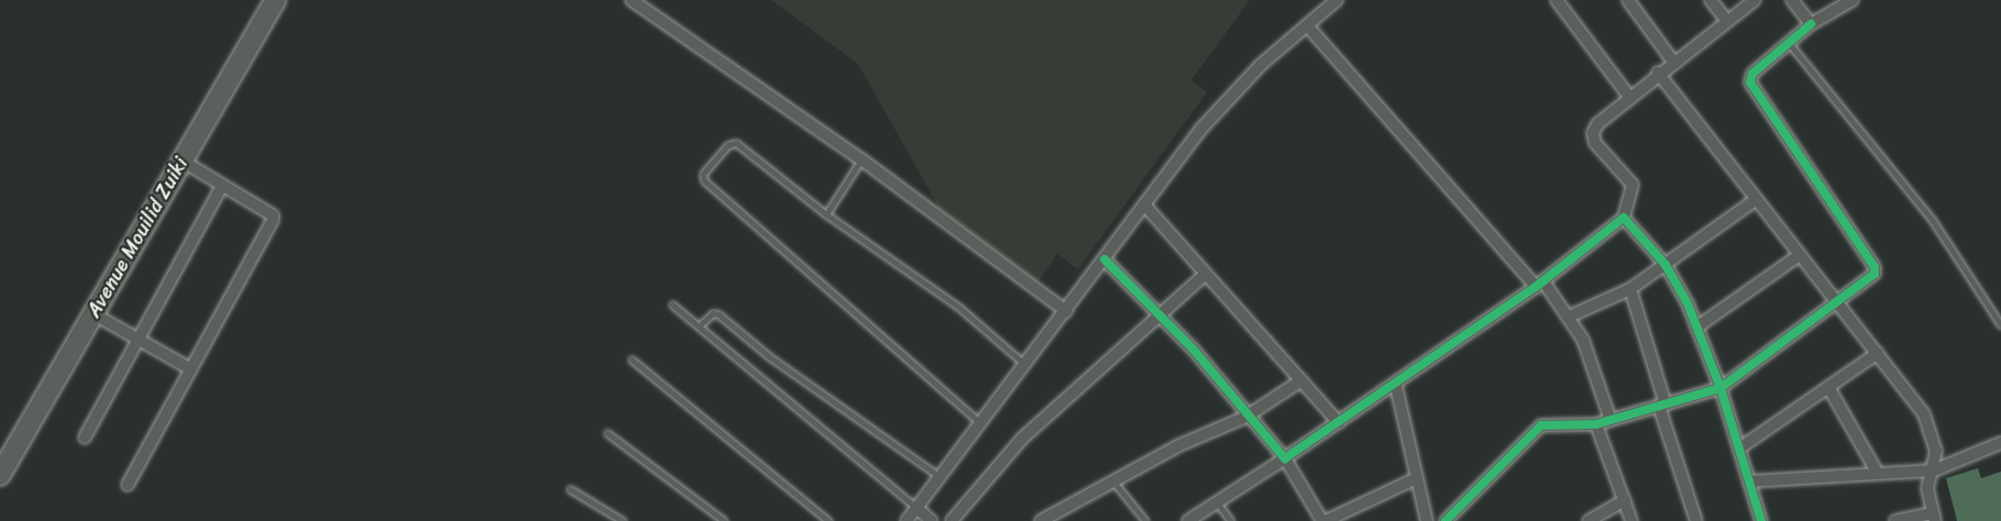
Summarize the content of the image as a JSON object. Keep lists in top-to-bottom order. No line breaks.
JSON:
{"streets":{"main road":["Avenue Mouilid Zuiki"]}}
